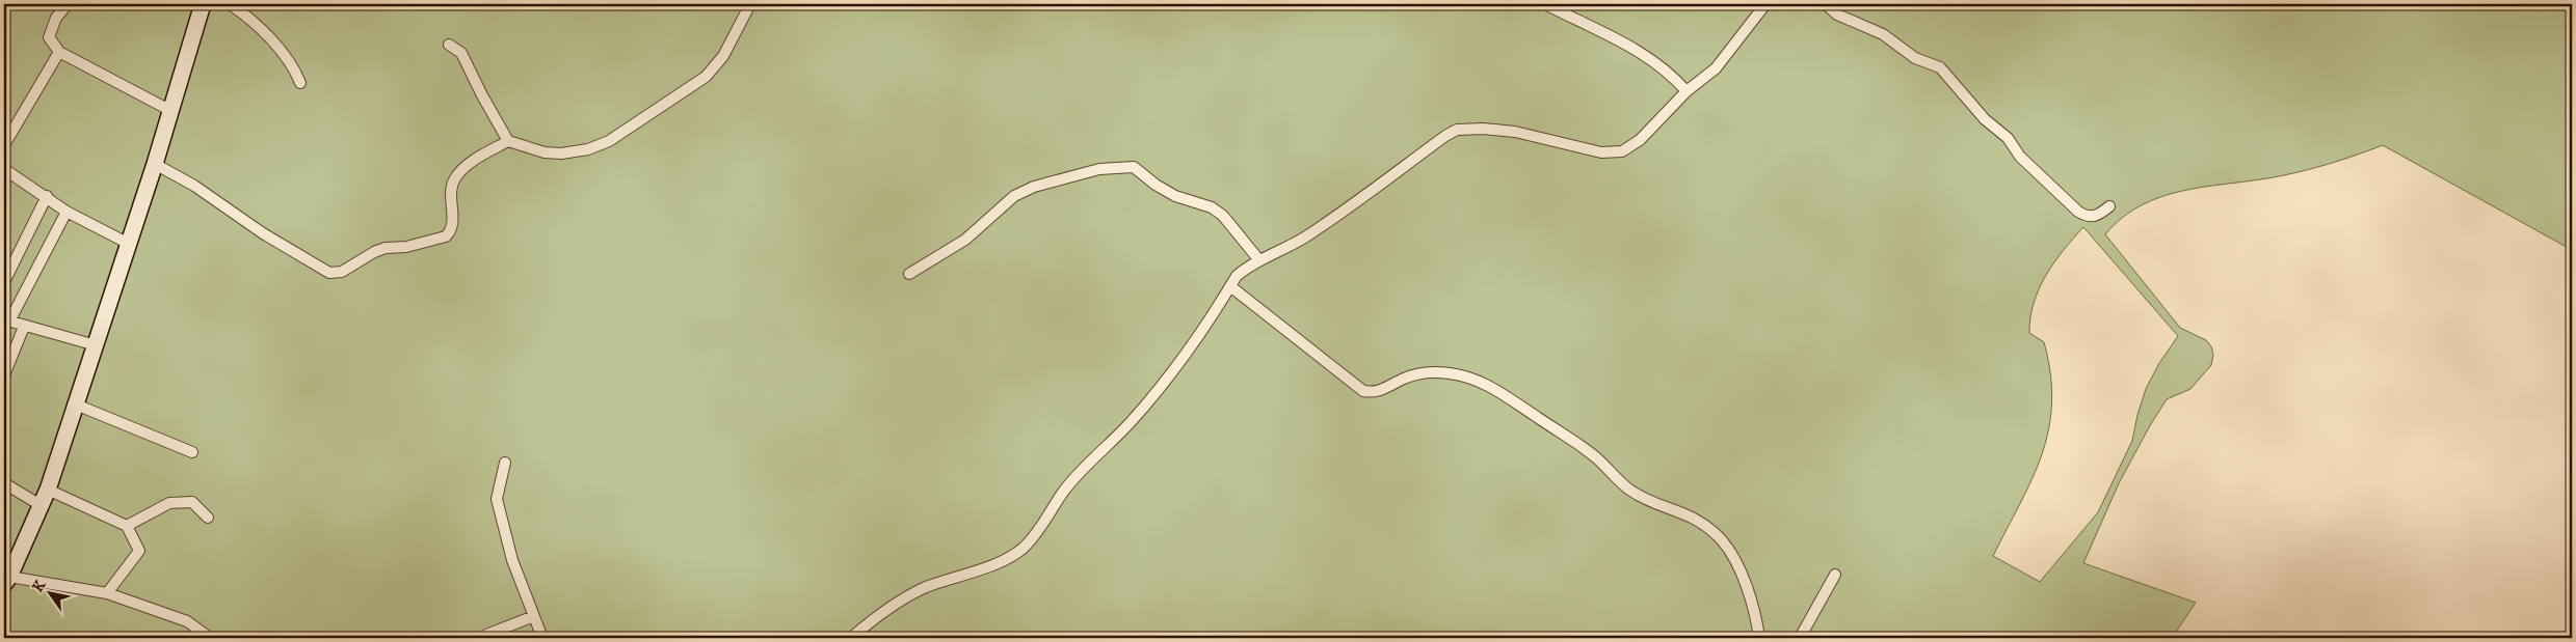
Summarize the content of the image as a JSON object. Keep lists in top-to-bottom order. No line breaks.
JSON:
{"north":"top left"}
